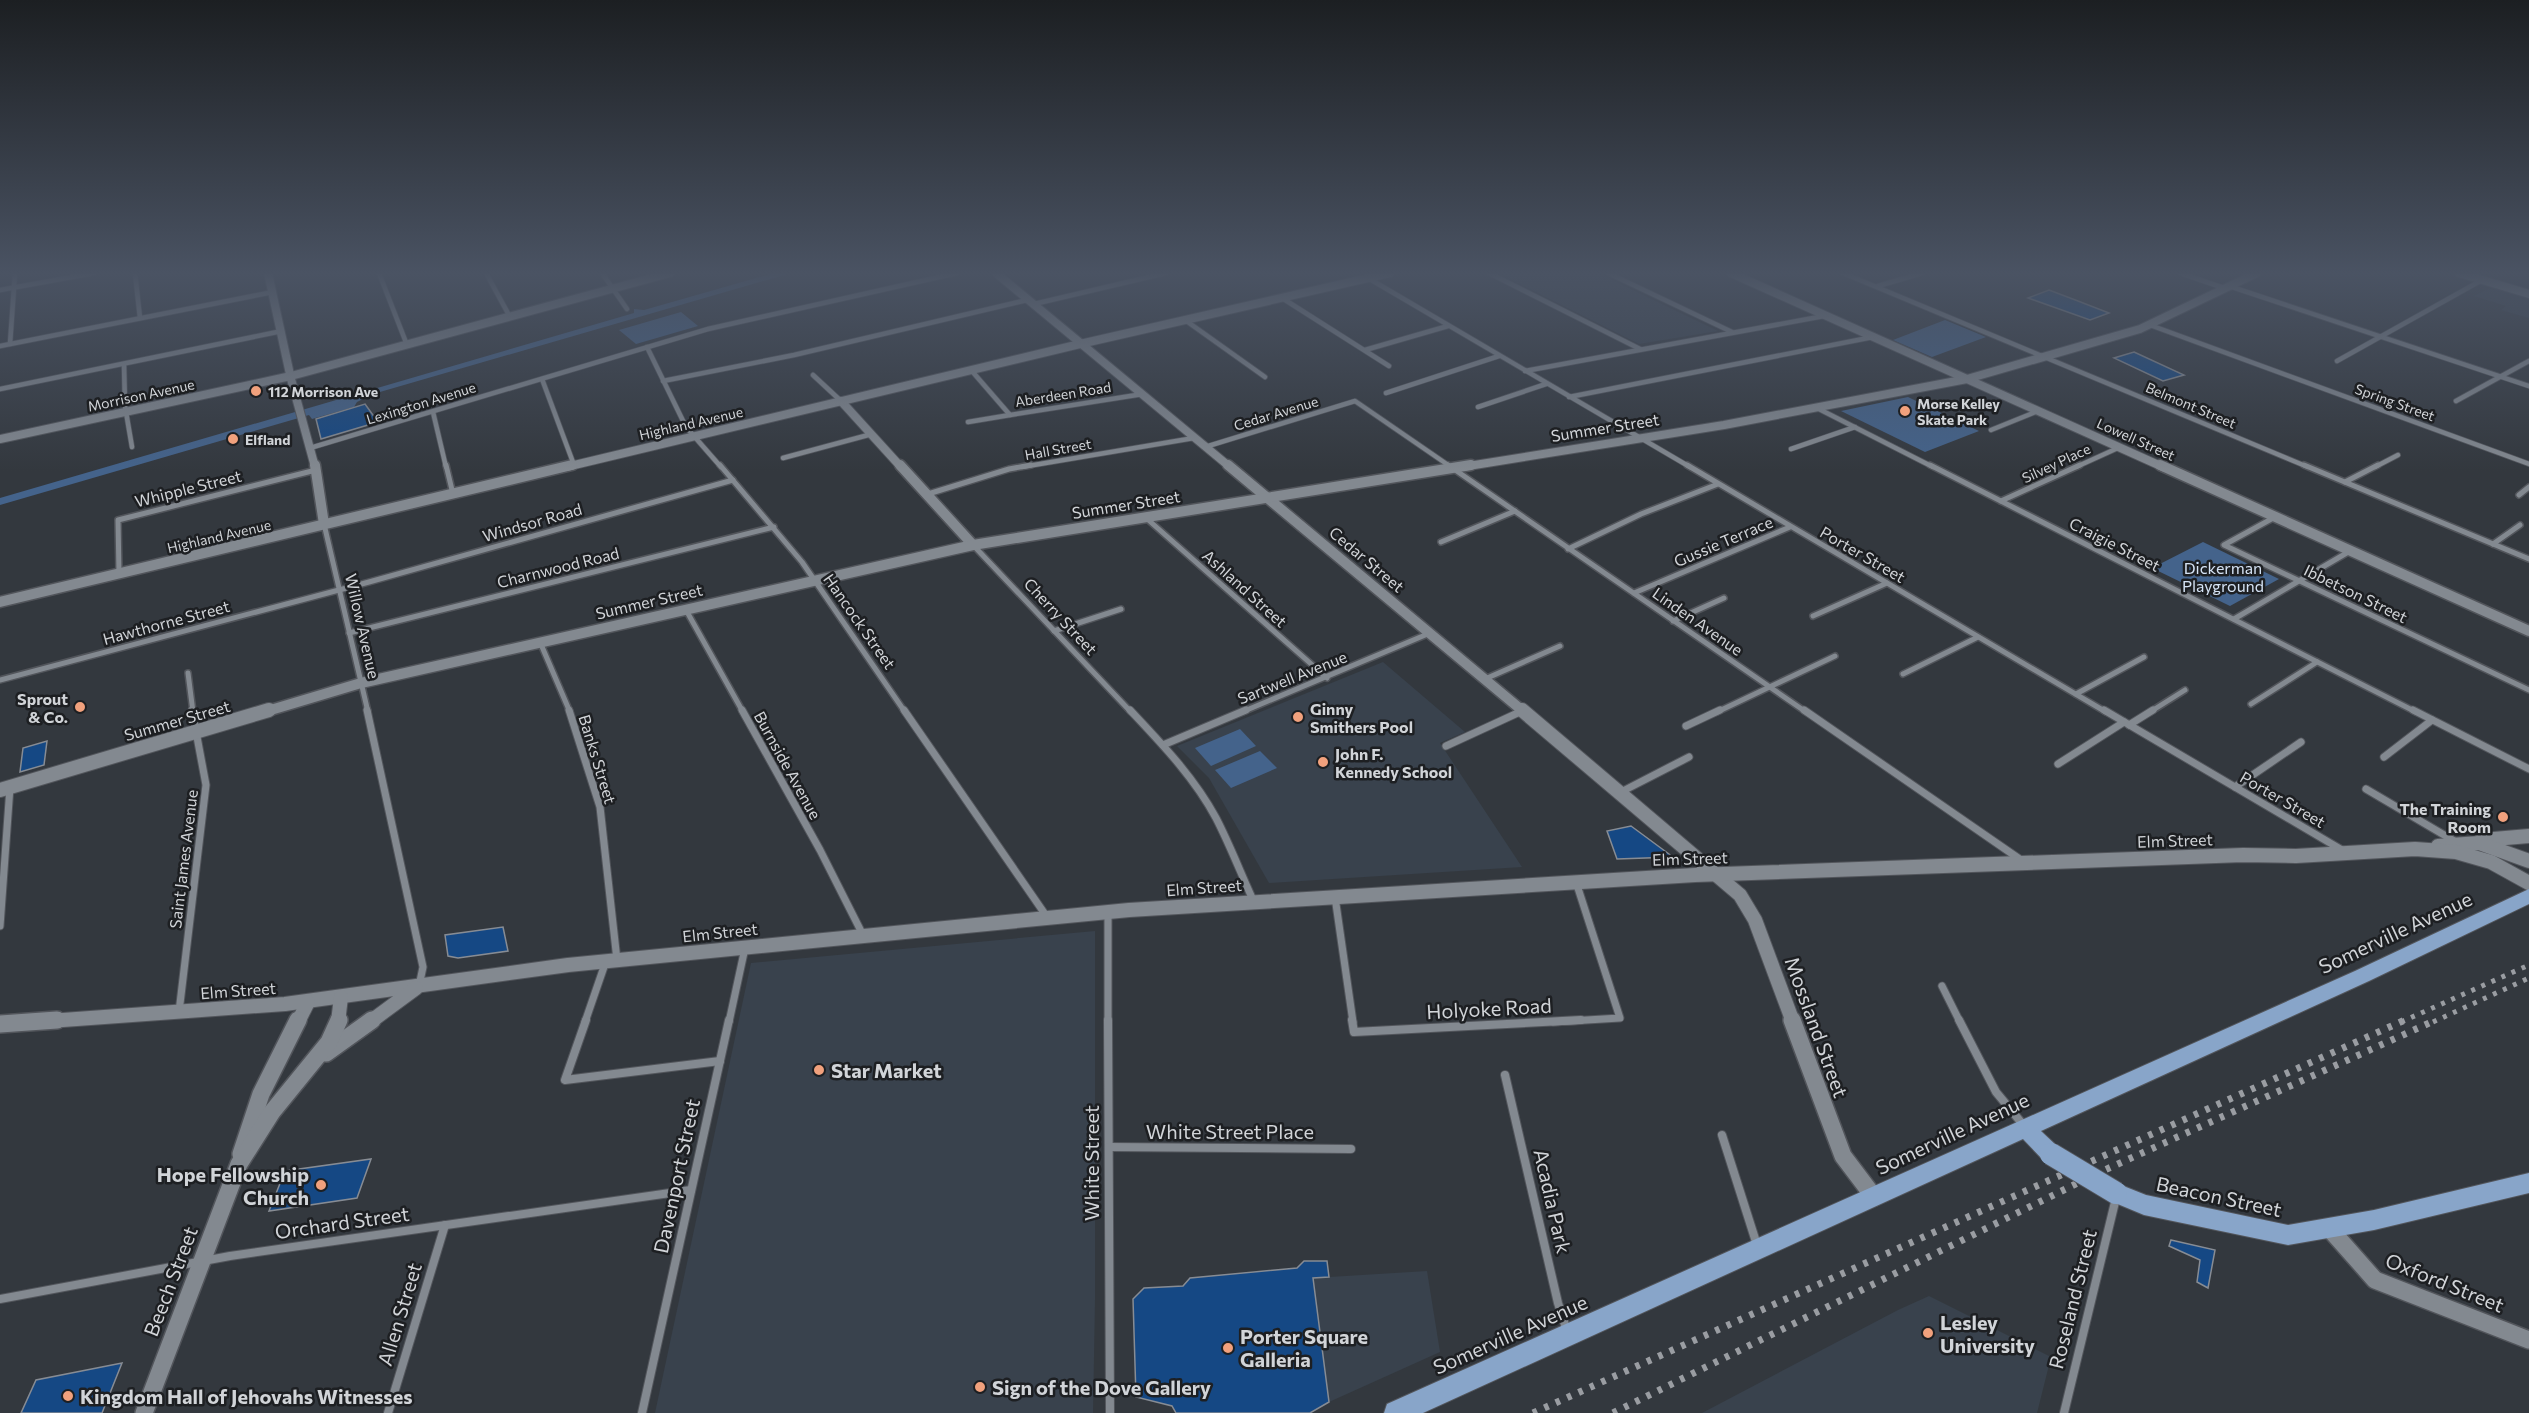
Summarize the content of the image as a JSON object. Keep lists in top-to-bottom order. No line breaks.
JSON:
{"streets":{"main road":["Morrison Avenue","Highland Avenue","Summer Street","Lowell Street","Cedar Street","Cherry Street","Willow Avenue","Elm Street","Somerville Avenue","Mossland Street","Beacon Street","Beech Street","Oxford Street"],"street":["Aberdeen Road","Spring Street","Lexington Avenue","Belmont Street","Cedar Avenue","Hall Street","Silvey Place","Whipple Street","Windsor Road","Gussie Terrace","Craigie Street","Porter Street","Charnwood Road","Ashland Street","Ibbetson Street","Hancock Street","Linden Avenue","Hawthorne Street","Sartwell Avenue","Banks Street","Burnside Avenue","Saint James Avenue","Holyoke Road","White Street Place","White Street","Davenport Street","Acadia Park","Orchard Street","Roseland Street","Allen Street"]},"crossings":[["Aberdeen Road","Highland Avenue"],["Aberdeen Road","Cedar Street"],["Morrison Avenue","Willow Avenue"],["Lexington Avenue","Hancock Street"],["Lexington Avenue","Willow Avenue"],["Belmont Street","Summer Street"],["Cedar Avenue","Cedar Street"],["Cedar Avenue","Linden Avenue"],["Highland Avenue","Whipple Street"],["Highland Avenue","Cedar Street"],["Highland Avenue","Cherry Street"],["Highland Avenue","Hancock Street"],["Highland Avenue","Willow Avenue"],["Summer Street","Lowell Street"],["Summer Street","Craigie Street"],["Summer Street","Porter Street"],["Summer Street","Cedar Street"],["Summer Street","Ashland Street"],["Summer Street","Cherry Street"],["Summer Street","Hancock Street"],["Summer Street","Linden Avenue"],["Summer Street","Willow Avenue"],["Summer Street","Banks Street"],["Summer Street","Burnside Avenue"],["Summer Street","Saint James Avenue"],["Lowell Street","Silvey Place"],["Lowell Street","Ibbetson Street"],["Hall Street","Cedar Street"],["Hall Street","Cherry Street"],["Silvey Place","Craigie Street"],["Whipple Street","Willow Avenue"],["Windsor Road","Hancock Street"],["Windsor Road","Hawthorne Street"],["Windsor Road","Willow Avenue"],["Gussie Terrace","Porter Street"],["Gussie Terrace","Linden Avenue"],["Porter Street","Elm Street"],["Cedar Street","Sartwell Avenue"],["Cedar Street","Elm Street"],["Cedar Street","Mossland Street"],["Charnwood Road","Hancock Street"],["Charnwood Road","Willow Avenue"],["Ashland Street","Sartwell Avenue"],["Cherry Street","Sartwell Avenue"],["Cherry Street","Elm Street"],["Hancock Street","Elm Street"],["Linden Avenue","Elm Street"],["Hawthorne Street","Willow Avenue"],["Willow Avenue","Elm Street"],["Banks Street","Elm Street"],["Burnside Avenue","Elm Street"],["Elm Street","Saint James Avenue"],["Elm Street","Holyoke Road"],["Elm Street","Mossland Street"],["Elm Street","White Street"],["Elm Street","Davenport Street"],["Elm Street","Beech Street"],["Somerville Avenue","Mossland Street"],["Somerville Avenue","Beacon Street"],["Somerville Avenue","Acadia Park"],["White Street Place","White Street"],["Davenport Street","Orchard Street"],["Beacon Street","Oxford Street"],["Beacon Street","Roseland Street"],["Orchard Street","Beech Street"],["Orchard Street","Allen Street"]],"parks":["Dickerman Playground"],"places":["112 Morrison Ave","Morse Kelley Skate Park","Elfland","Sprout & Co.","Ginny Smithers Pool","John F. Kennedy School","The Training Room","Star Market","Hope Fellowship Church","Lesley University","Porter Square Galleria","Sign of the Dove Gallery","Kingdom Hall of Jehovahs Witnesses"]}
